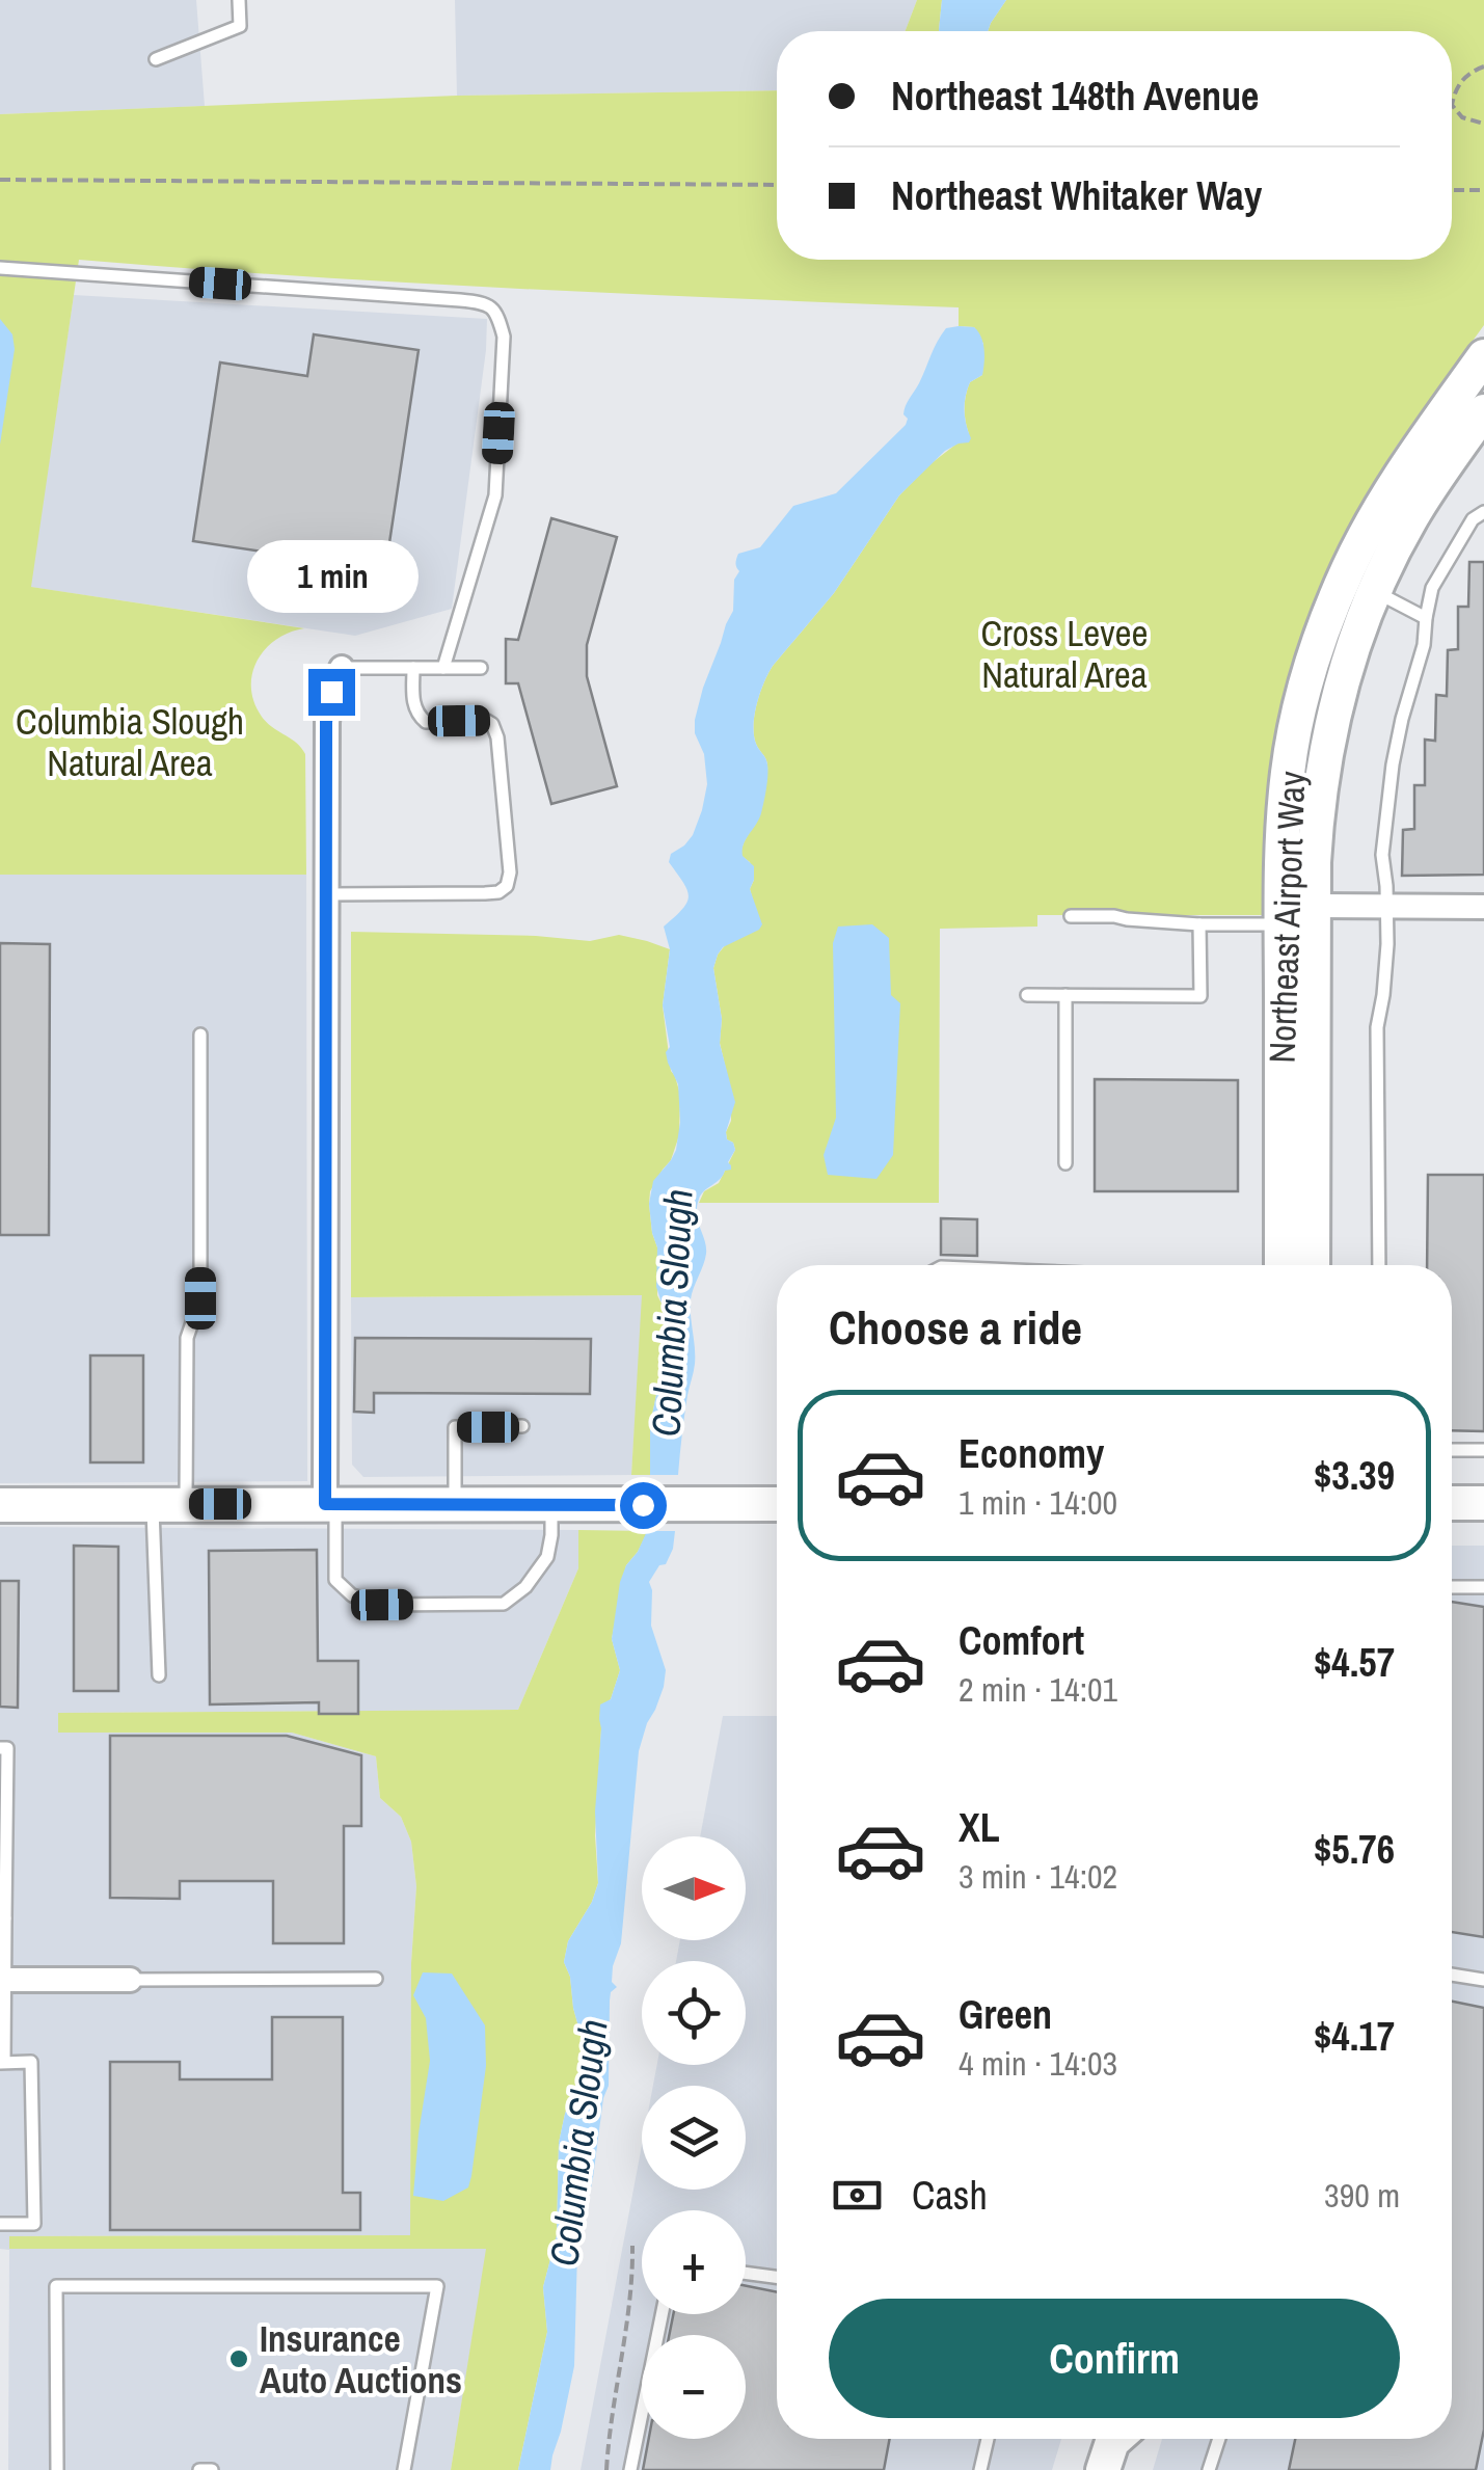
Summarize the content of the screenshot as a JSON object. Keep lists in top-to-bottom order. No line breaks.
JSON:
{"streets":{"main road":["Northeast Airport Way"]},"water":["Columbia Slough"],"parks":["Cross Levee Natural Area","Columbia Slough Natural Area"],"places":["Insurance Auto Auctions"],"north":"right","page":{"banner":["Northeast 148th Avenue","Northeast Whitaker Way"],"bubble":"1 min","heading":"Choose a ride","list":[{"name":"Economy","note":"1 min · 14:00","value":"$3.39"},{"name":"Comfort","note":"2 min · 14:01","value":"$4.57"},{"name":"XL","note":"3 min · 14:02","value":"$5.76"},{"name":"Green","note":"4 min · 14:03","value":"$4.17"}],"map_buttons":["+","−"],"pay":["Cash","390 m"],"buttons":"Confirm"}}
